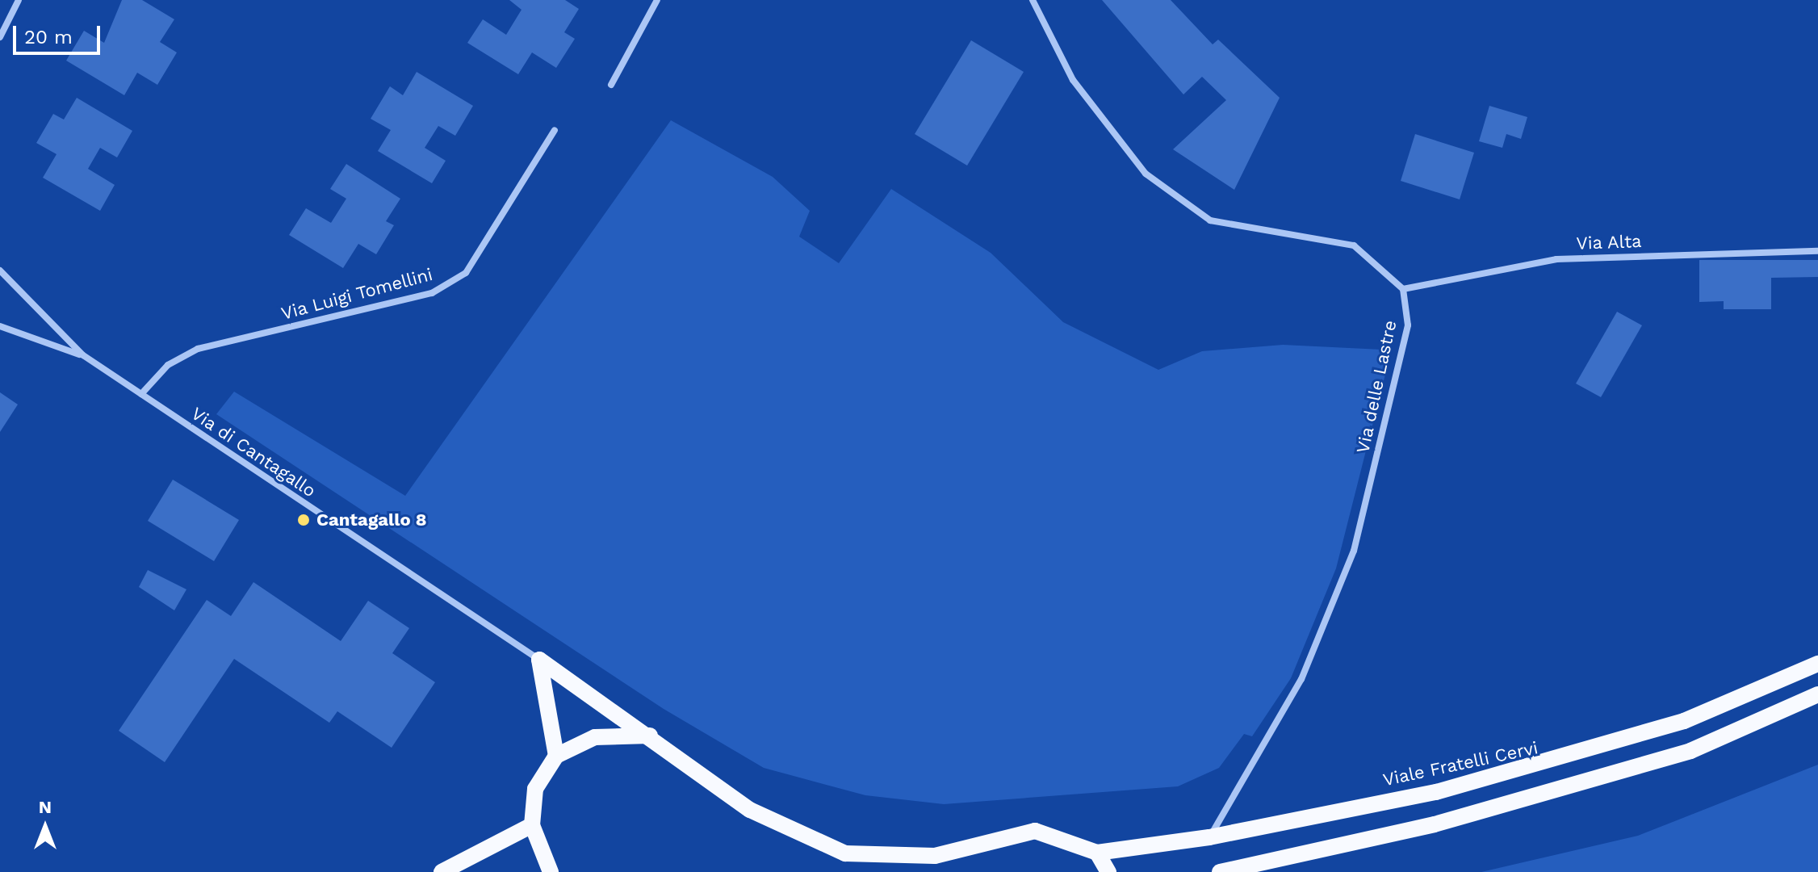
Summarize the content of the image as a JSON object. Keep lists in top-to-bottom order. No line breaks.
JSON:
{"streets":{"main road":["Viale Fratelli Cervi"],"street":["Via Alta","Via Luigi Tomellini","Via delle Lastre","Via di Cantagallo"]},"crossings":[["Via Alta","Via delle Lastre"],["Via Luigi Tomellini","Via di Cantagallo"],["Via delle Lastre","Viale Fratelli Cervi"],["Via di Cantagallo","Viale Fratelli Cervi"]],"places":["Cantagallo 8"],"scale_bar":"20 m","north":"top"}
